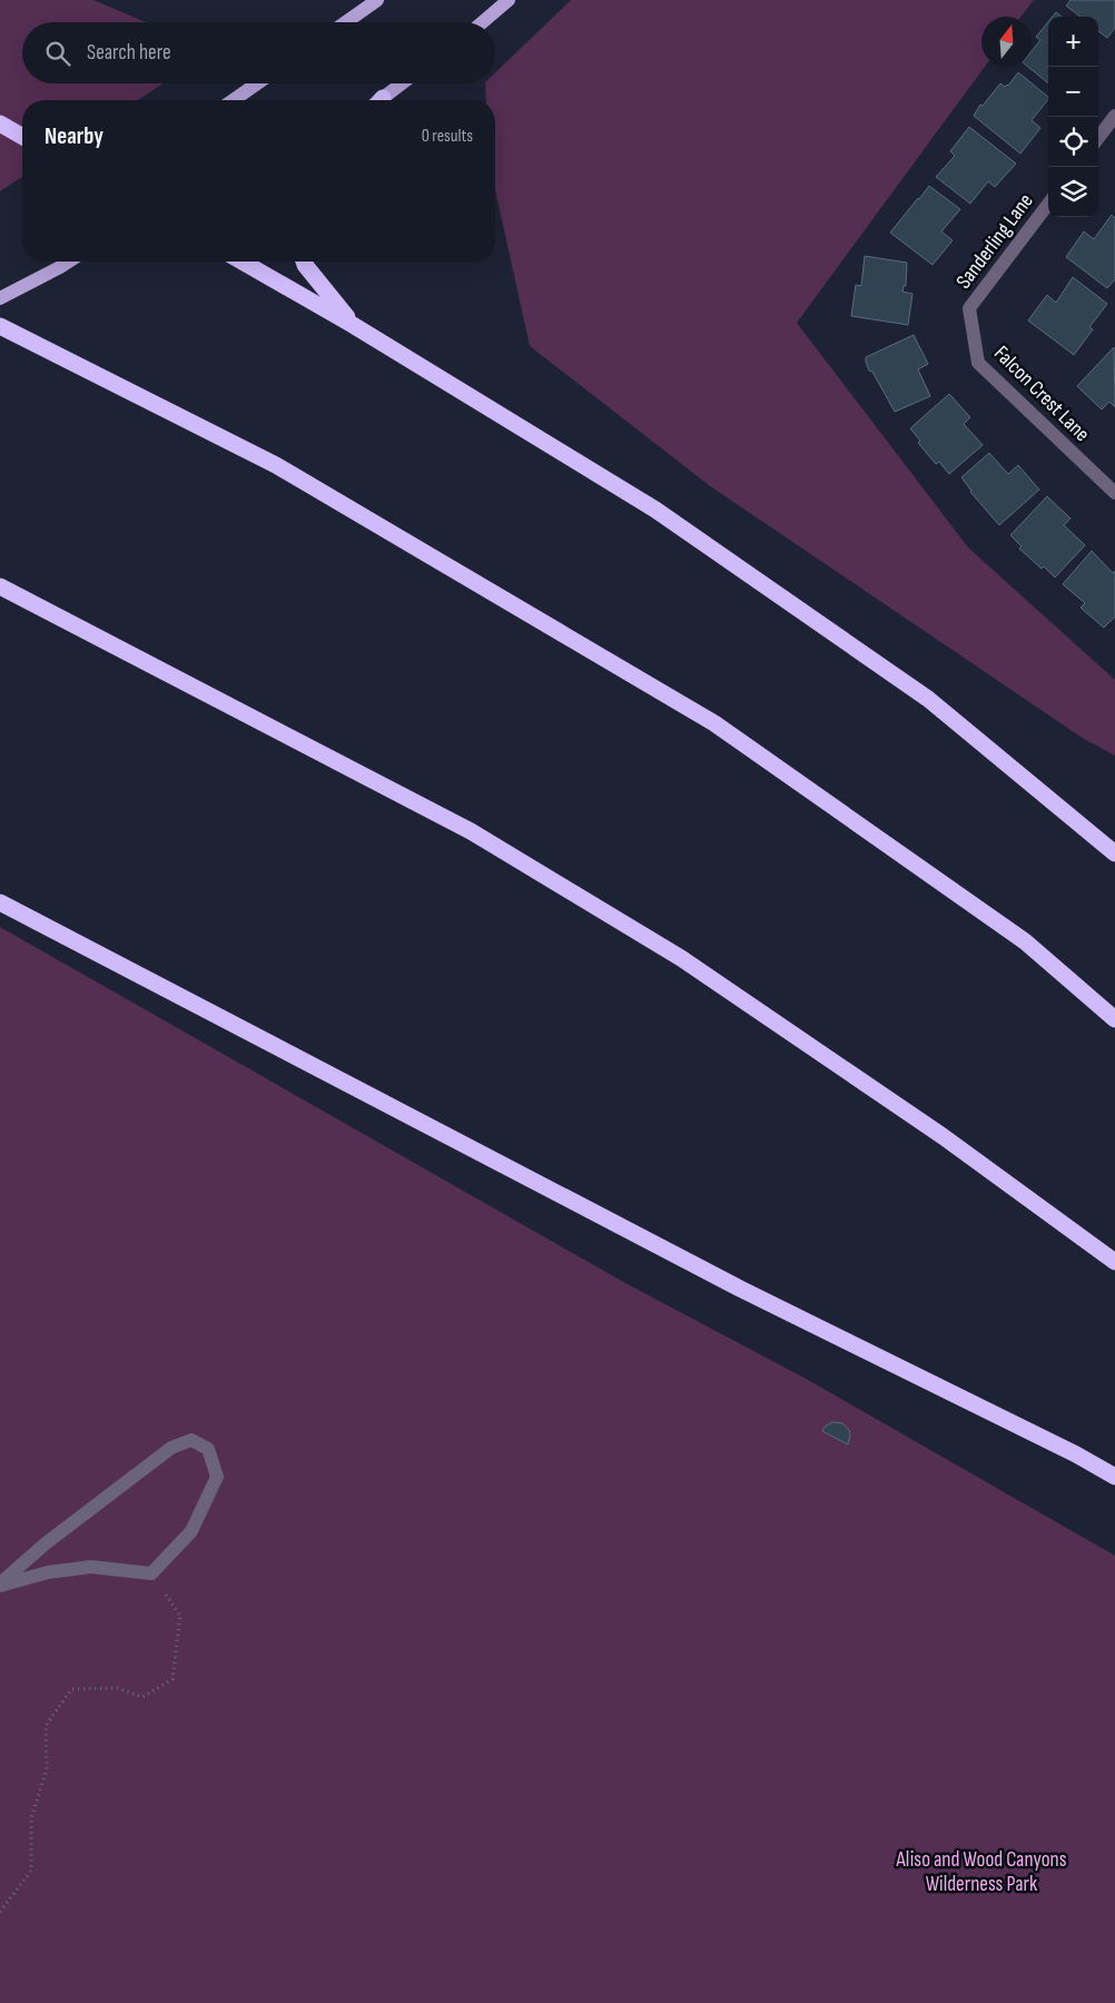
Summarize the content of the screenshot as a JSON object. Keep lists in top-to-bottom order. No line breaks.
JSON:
{"streets":{"street":["Sanderling Lane","Falcon Crest Lane"]},"crossings":[["Sanderling Lane","Falcon Crest Lane"]],"parks":["Aliso and Wood Canyons Wilderness Park"],"north":"top","page":{"map_buttons":["+","−"],"search":"Search here","heading":["Nearby","0 results"]}}
